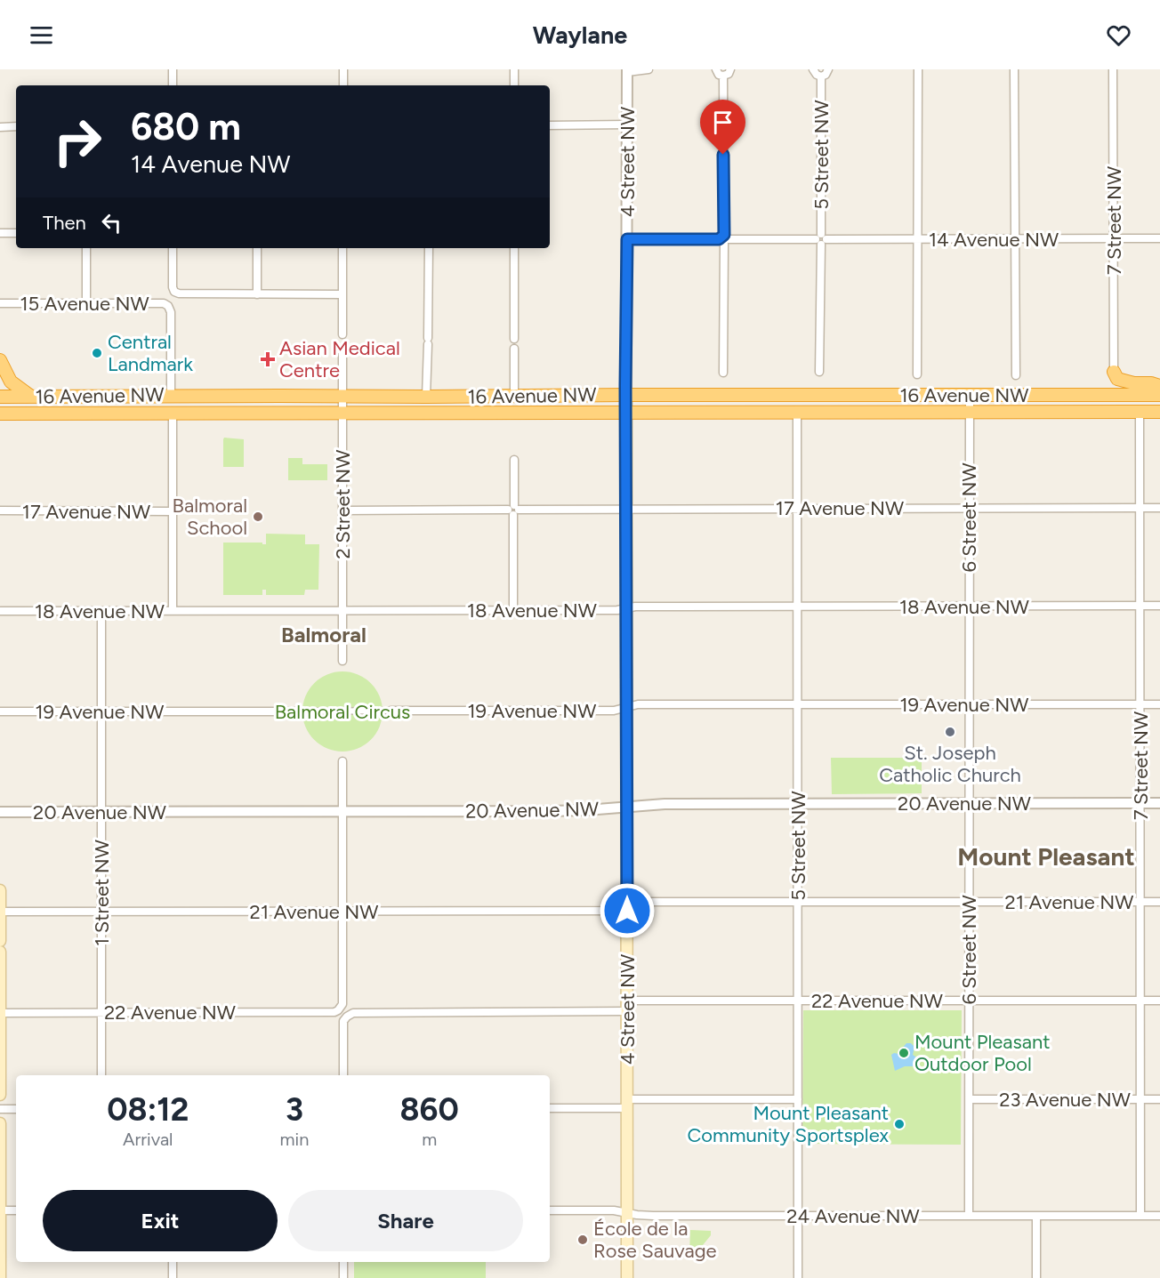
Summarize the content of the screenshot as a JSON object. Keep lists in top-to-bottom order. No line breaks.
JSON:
{"streets":{"highway":["16 Avenue NW"],"main road":["4 Street NW"],"street":["5 Street NW","7 Street NW","14 Avenue NW","15 Avenue NW","2 Street NW","17 Avenue NW","6 Street NW","18 Avenue NW","19 Avenue NW","20 Avenue NW","1 Street NW","21 Avenue NW","22 Avenue NW","23 Avenue NW","24 Avenue NW"]},"crossings":[["5 Street NW","14 Avenue NW"],["5 Street NW","16 Avenue NW"],["5 Street NW","17 Avenue NW"],["5 Street NW","18 Avenue NW"],["5 Street NW","19 Avenue NW"],["5 Street NW","20 Avenue NW"],["5 Street NW","21 Avenue NW"],["5 Street NW","22 Avenue NW"],["5 Street NW","24 Avenue NW"],["4 Street NW","14 Avenue NW"],["4 Street NW","16 Avenue NW"],["4 Street NW","17 Avenue NW"],["4 Street NW","18 Avenue NW"],["4 Street NW","19 Avenue NW"],["4 Street NW","20 Avenue NW"],["4 Street NW","21 Avenue NW"],["4 Street NW","22 Avenue NW"],["4 Street NW","24 Avenue NW"],["7 Street NW","14 Avenue NW"],["7 Street NW","16 Avenue NW"],["7 Street NW","17 Avenue NW"],["7 Street NW","18 Avenue NW"],["7 Street NW","19 Avenue NW"],["7 Street NW","20 Avenue NW"],["7 Street NW","21 Avenue NW"],["7 Street NW","22 Avenue NW"],["7 Street NW","23 Avenue NW"],["7 Street NW","24 Avenue NW"],["15 Avenue NW","16 Avenue NW"],["16 Avenue NW","2 Street NW"],["16 Avenue NW","6 Street NW"],["2 Street NW","17 Avenue NW"],["2 Street NW","18 Avenue NW"],["17 Avenue NW","6 Street NW"],["6 Street NW","18 Avenue NW"],["6 Street NW","19 Avenue NW"],["6 Street NW","20 Avenue NW"],["6 Street NW","21 Avenue NW"],["6 Street NW","22 Avenue NW"],["6 Street NW","23 Avenue NW"],["6 Street NW","24 Avenue NW"],["18 Avenue NW","1 Street NW"],["19 Avenue NW","1 Street NW"],["20 Avenue NW","1 Street NW"],["1 Street NW","21 Avenue NW"],["1 Street NW","22 Avenue NW"],["21 Avenue NW","22 Avenue NW"]],"districts":["Balmoral","Mount Pleasant"],"parks":["Balmoral Circus"],"places":{"other":["Central Landmark","Balmoral School","St. Joseph Catholic Church","Mount Pleasant Outdoor Pool","Mount Pleasant Community Sportsplex","École de la Rose Sauvage"],"health":["Asian Medical Centre"]},"page":{"header":"Waylane","turn":["680 m","14 Avenue NW"],"then":"Then","eta":["08:12","Arrival","3","min","860","m"],"buttons":["Exit","Share"]}}
